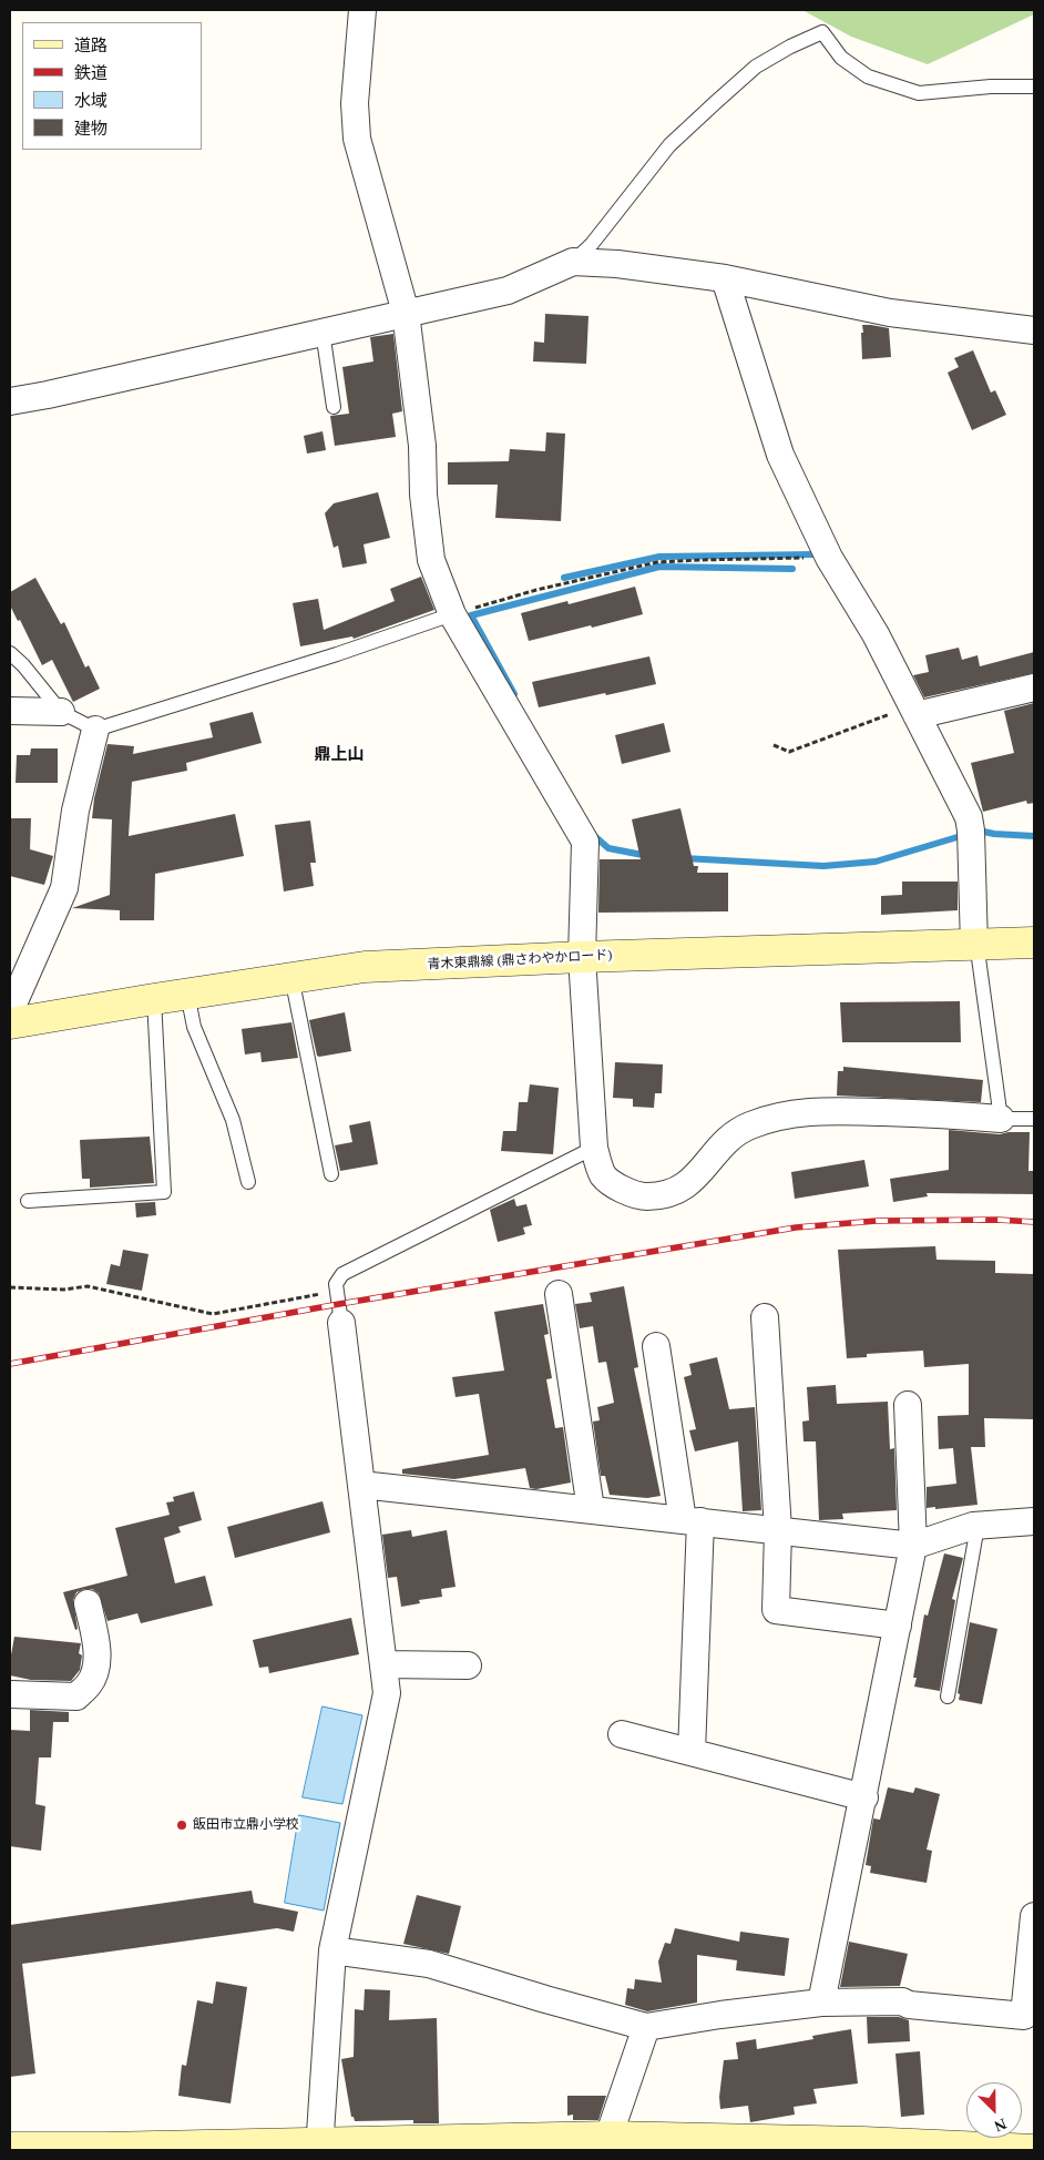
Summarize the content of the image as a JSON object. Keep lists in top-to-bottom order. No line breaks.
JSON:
{"streets":{"main road":["青木東鼎線 (鼎さわやかロード)"]},"districts":["鼎上山"],"places":["飯田市立鼎小学校"],"legend":["道路","鉄道","水域","建物"],"north":"bottom right"}
